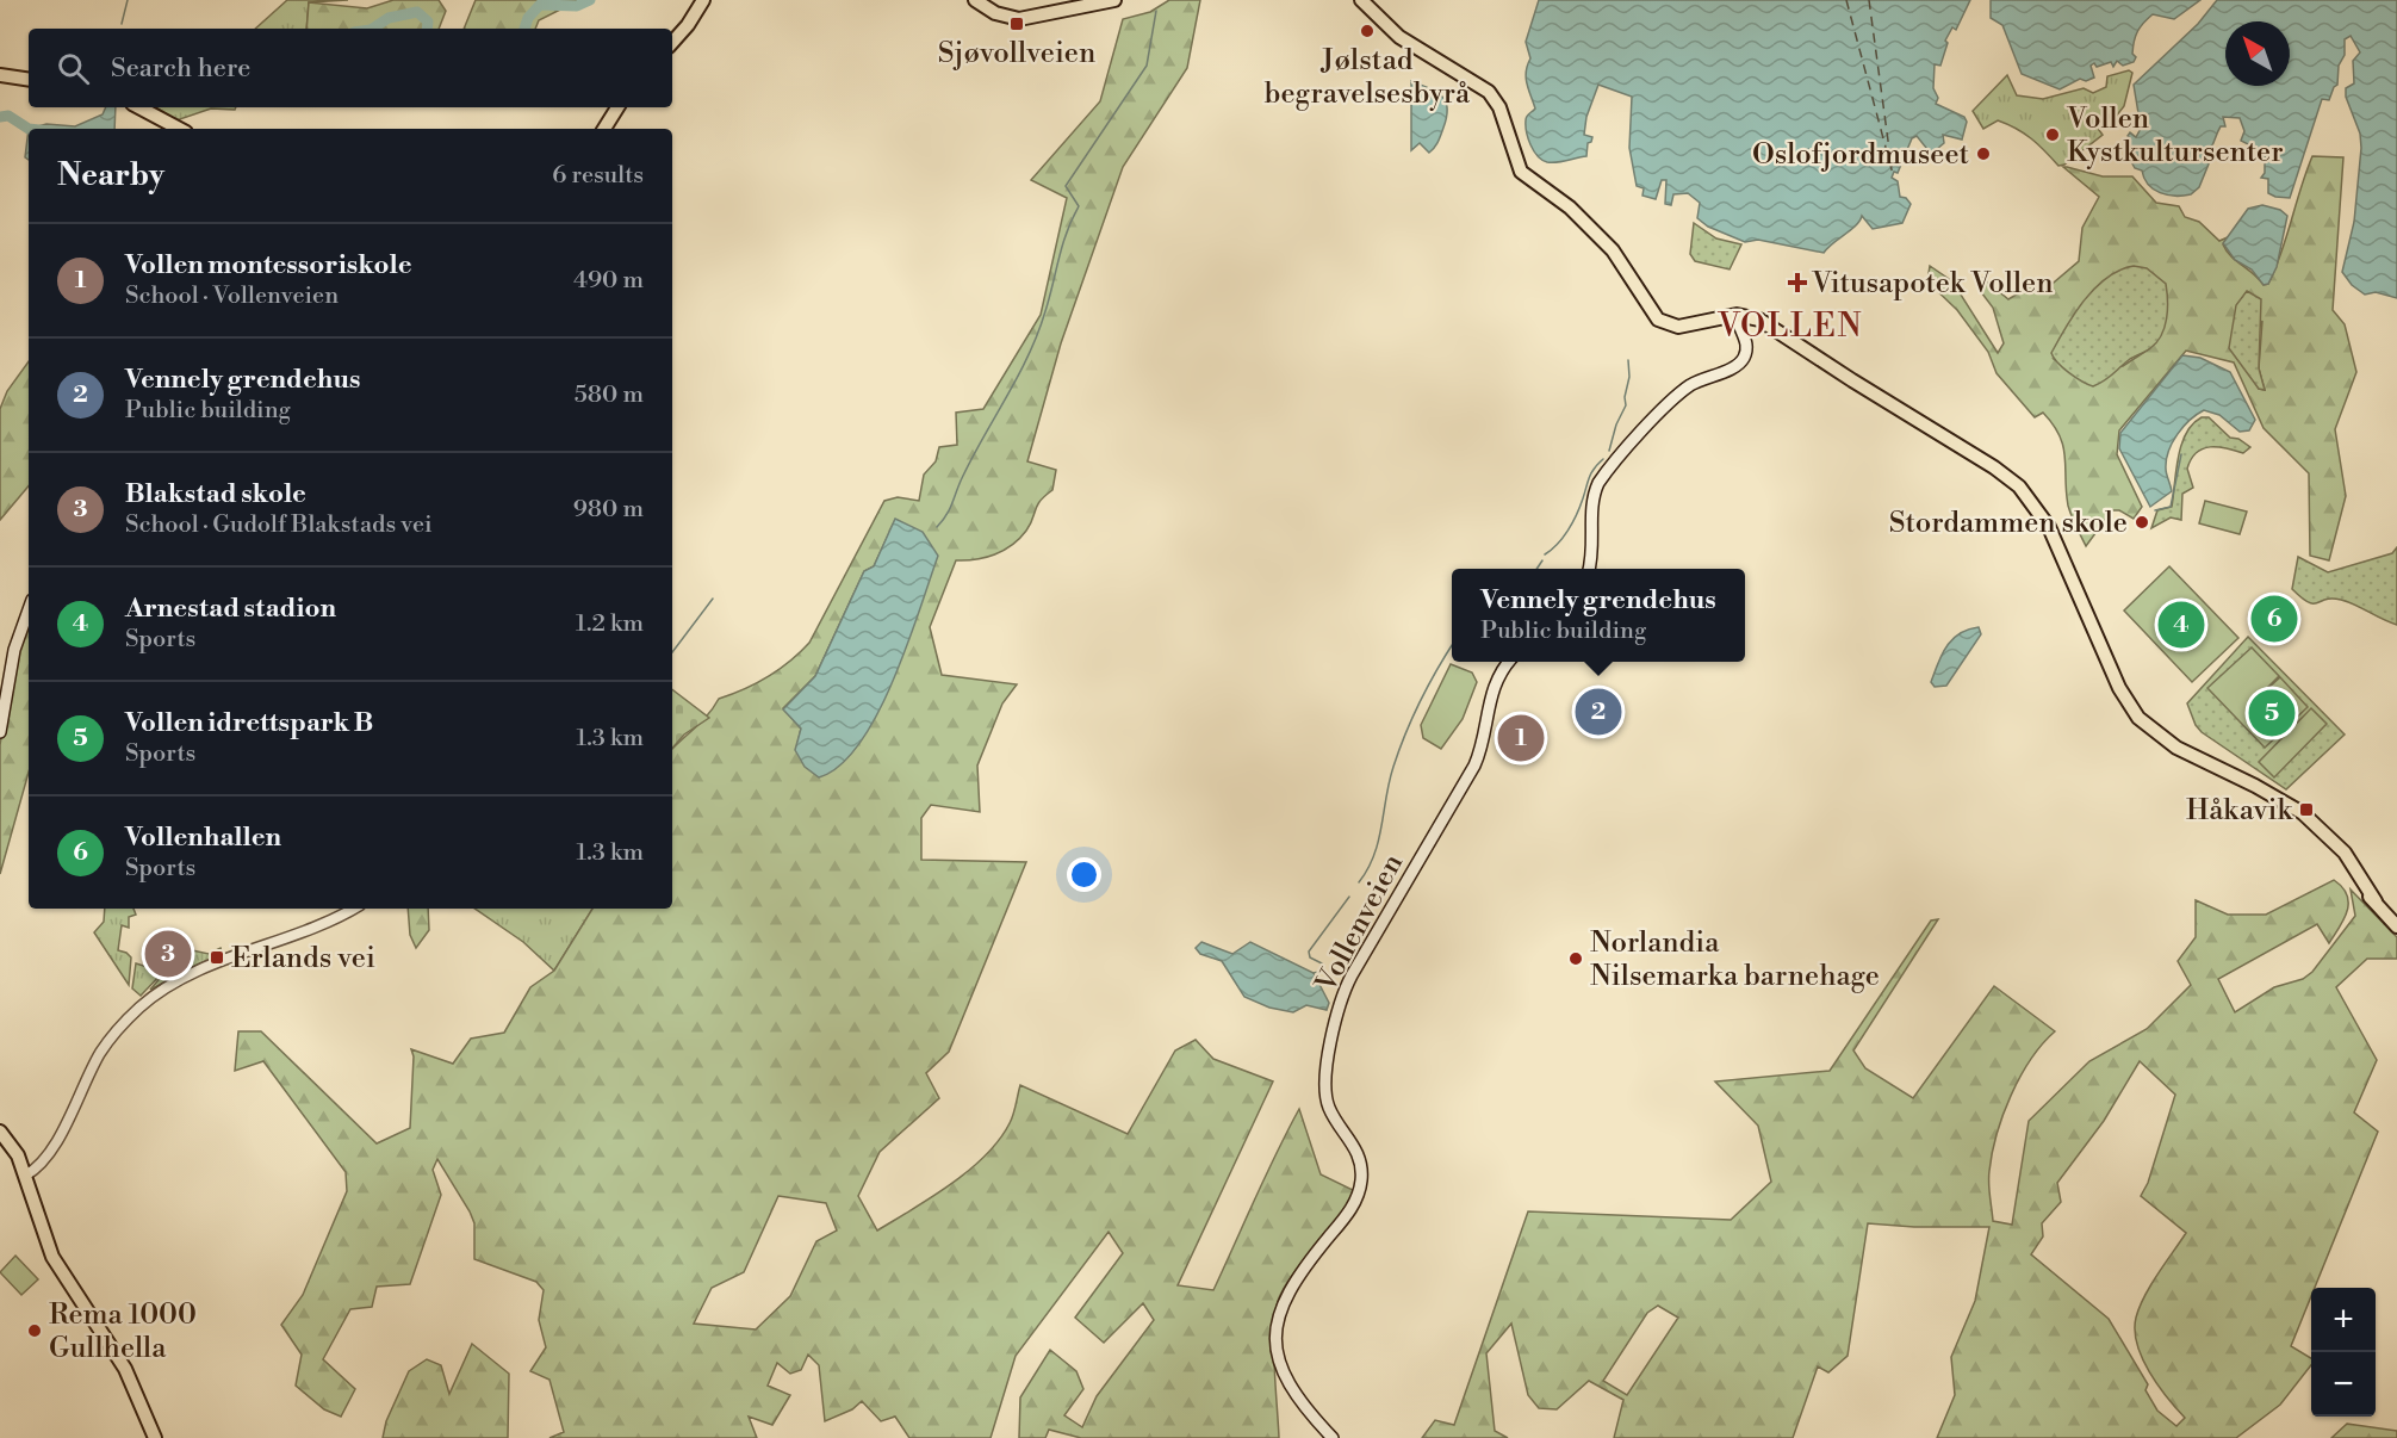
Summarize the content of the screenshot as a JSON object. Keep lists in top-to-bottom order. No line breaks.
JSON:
{"streets":{"main road":["Vollenveien"]},"districts":["VOLLEN"],"places":{"transit":["Sjøvollveien","Håkavik","Erlands vei"],"other":["Jølstad begravelsesbyrå","Vollen Kystkultursenter","Oslofjordmuseet","Stordammen skole","Norlandia Nilsemarka barnehage","Rema 1000 Gullhella"],"health":["Vitusapotek Vollen"]},"north":"top left","page":{"search":"Search here","heading":["Nearby","6 results"],"list":[{"mark":"1","name":"Vollen montessoriskole","note":"School · Vollenveien","value":"490 m"},{"mark":"2","name":"Vennely grendehus","note":"Public building","value":"580 m"},{"mark":"3","name":"Blakstad skole","note":"School · Gudolf Blakstads vei","value":"980 m"},{"mark":"4","name":"Arnestad stadion","note":"Sports","value":"1.2 km"},{"mark":"5","name":"Vollen idrettspark B","note":"Sports","value":"1.3 km"},{"mark":"6","name":"Vollenhallen","note":"Sports","value":"1.3 km"}],"popup":["Vennely grendehus","Public building"],"pins":["6","4","2","5","1","3"],"map_buttons":["+","−"]}}
